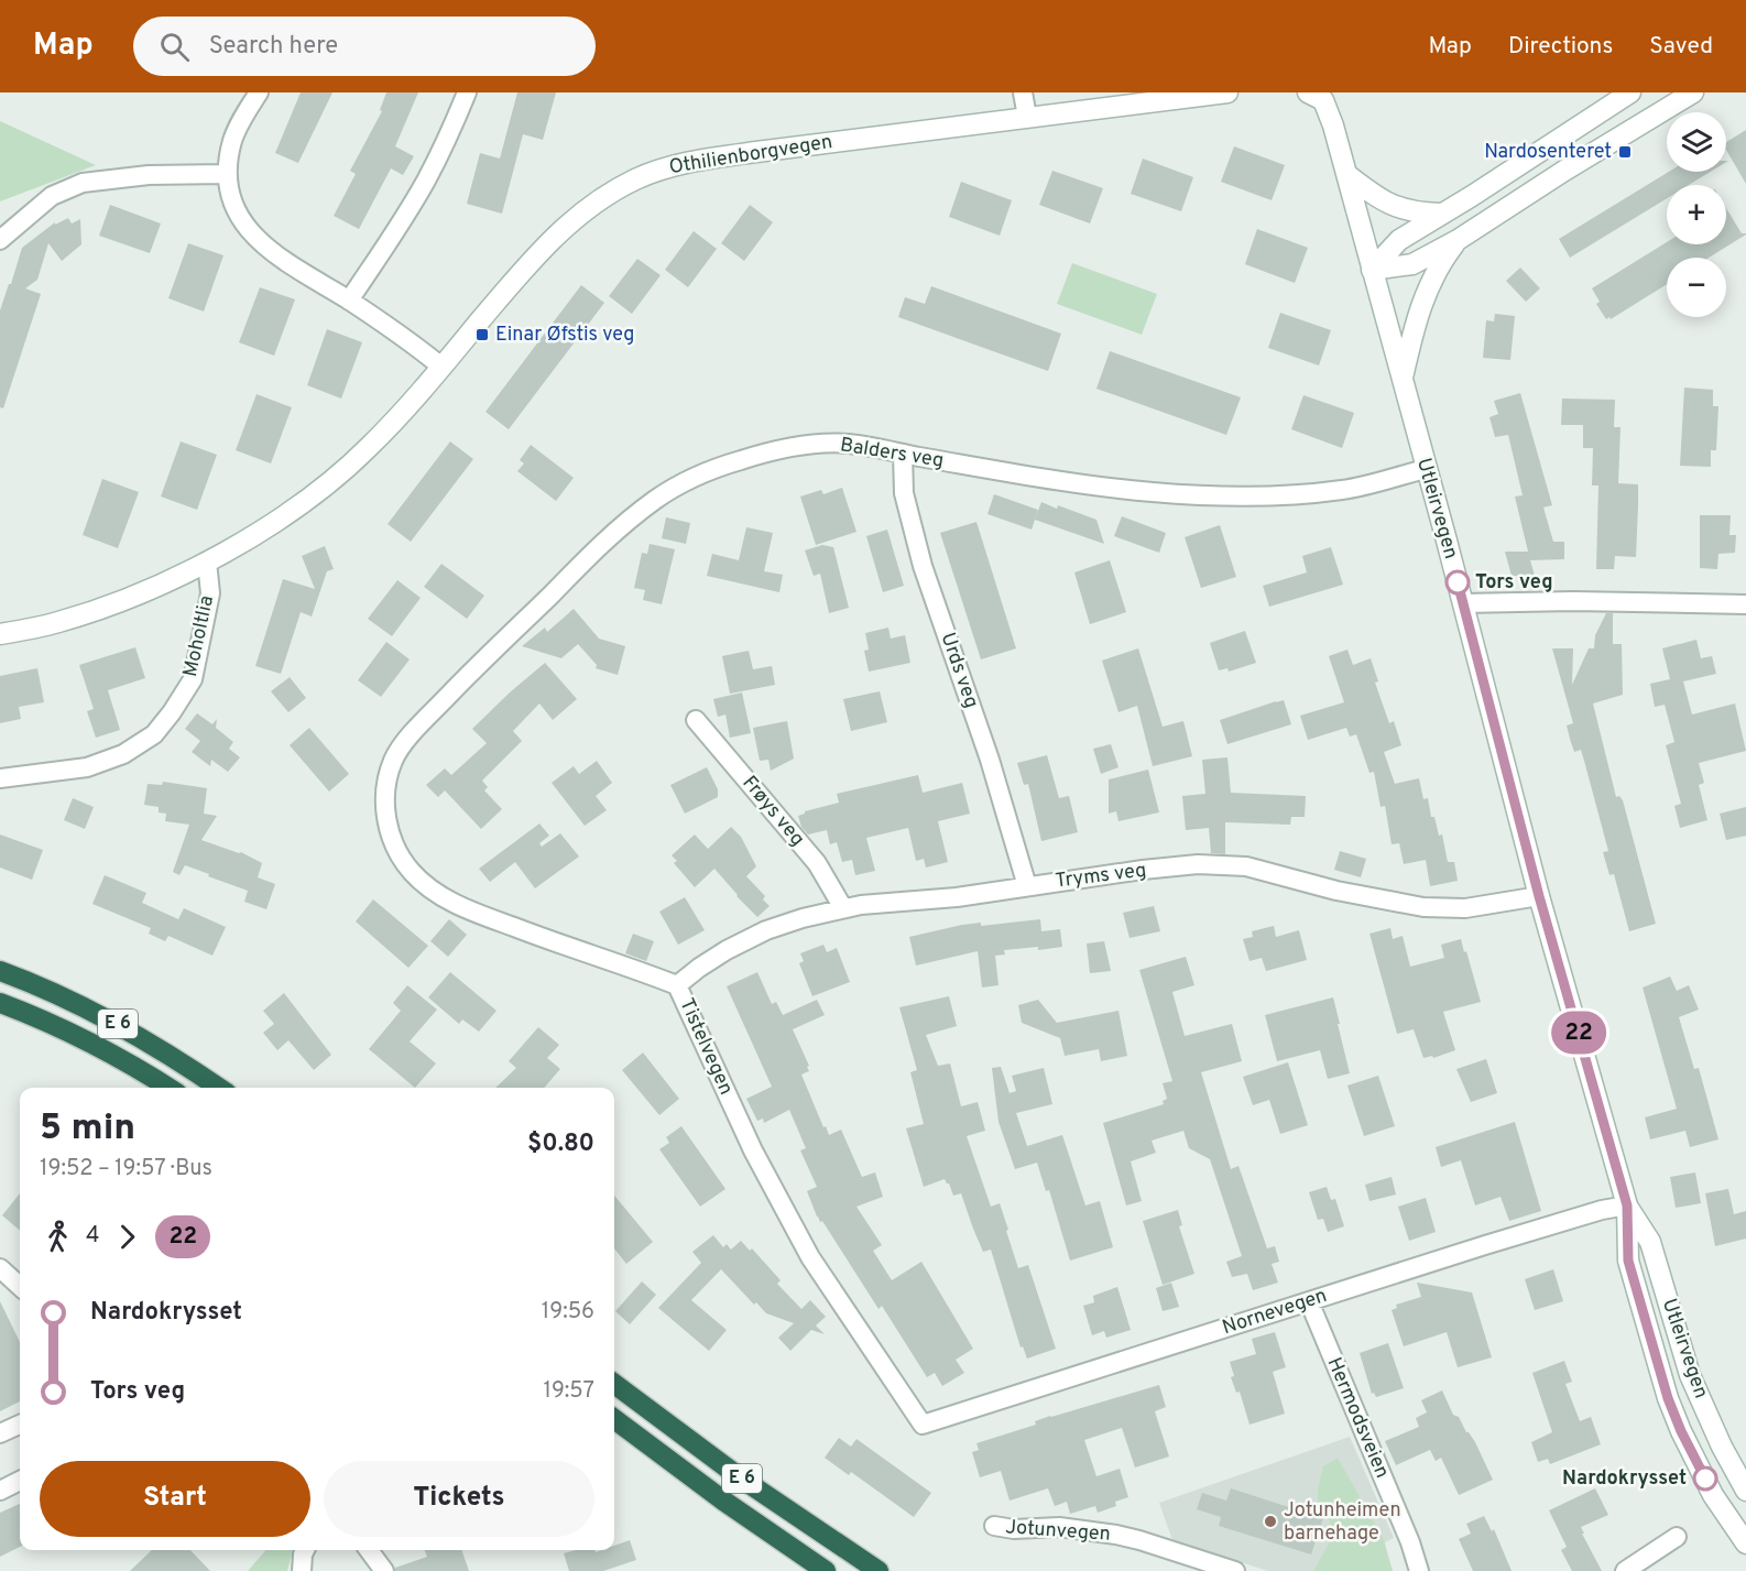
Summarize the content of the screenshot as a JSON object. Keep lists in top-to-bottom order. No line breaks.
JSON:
{"streets":{"highway":["E 6"],"main road":["Othilienborgvegen","Utleirvegen"],"street":["Balders veg","Moholtlia","Urds veg","Frøys veg","Tryms veg","Tistelvegen","Nornevegen","Hermodsveien","Jotunvegen"]},"crossings":[["Othilienborgvegen","Moholtlia"],["Balders veg","Utleirvegen"],["Balders veg","Urds veg"],["Balders veg","Tistelvegen"],["Utleirvegen","Tryms veg"],["Utleirvegen","Nornevegen"],["Urds veg","Tryms veg"],["Frøys veg","Tryms veg"],["Tryms veg","Tistelvegen"],["Tistelvegen","Nornevegen"],["Nornevegen","Hermodsveien"]],"places":{"transit":["Nardosenteret","Einar Øfstis veg"],"other":["Tors veg","Nardokrysset","Jotunheimen barnehage"]},"lines":["bus line 22"],"page":{"header":"Map","search":"Search here","nav":["Map","Directions","Saved"],"on_map":"22","map_buttons":["+","−"],"heading":["5 min","19:52 – 19:57 · Bus","$0.80"],"legs":["4","22"],"list":[{"name":"Nardokrysset","value":"19:56"},{"name":"Tors veg","value":"19:57"}],"buttons":["Start","Tickets"]}}
